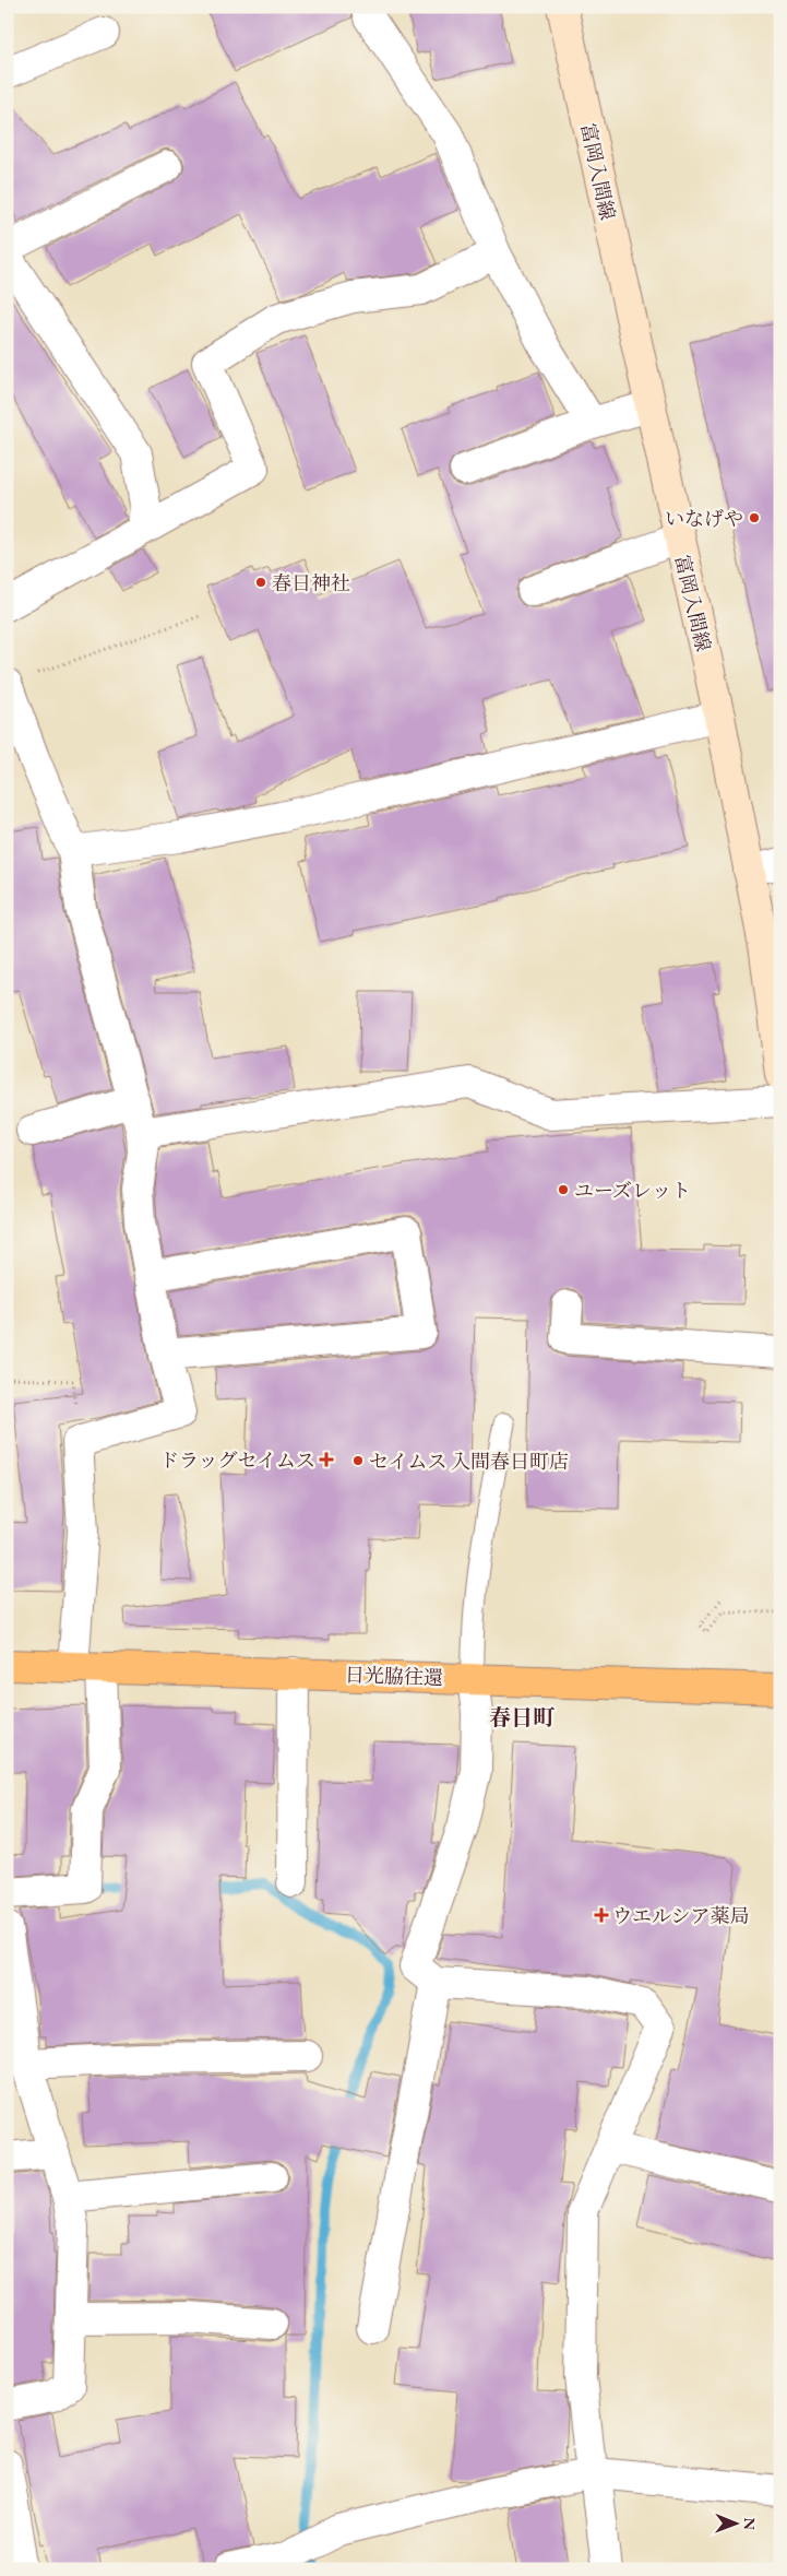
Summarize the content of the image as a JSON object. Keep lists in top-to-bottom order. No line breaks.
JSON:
{"streets":{"highway":["日光脇往還"],"main road":["富岡入間線"]},"districts":["春日町"],"places":{"other":["いなげや","春日神社","ユーズレット","セイムス 入間春日町店"],"health":["ドラッグセイムス","ウエルシア薬局"]},"north":"right"}
